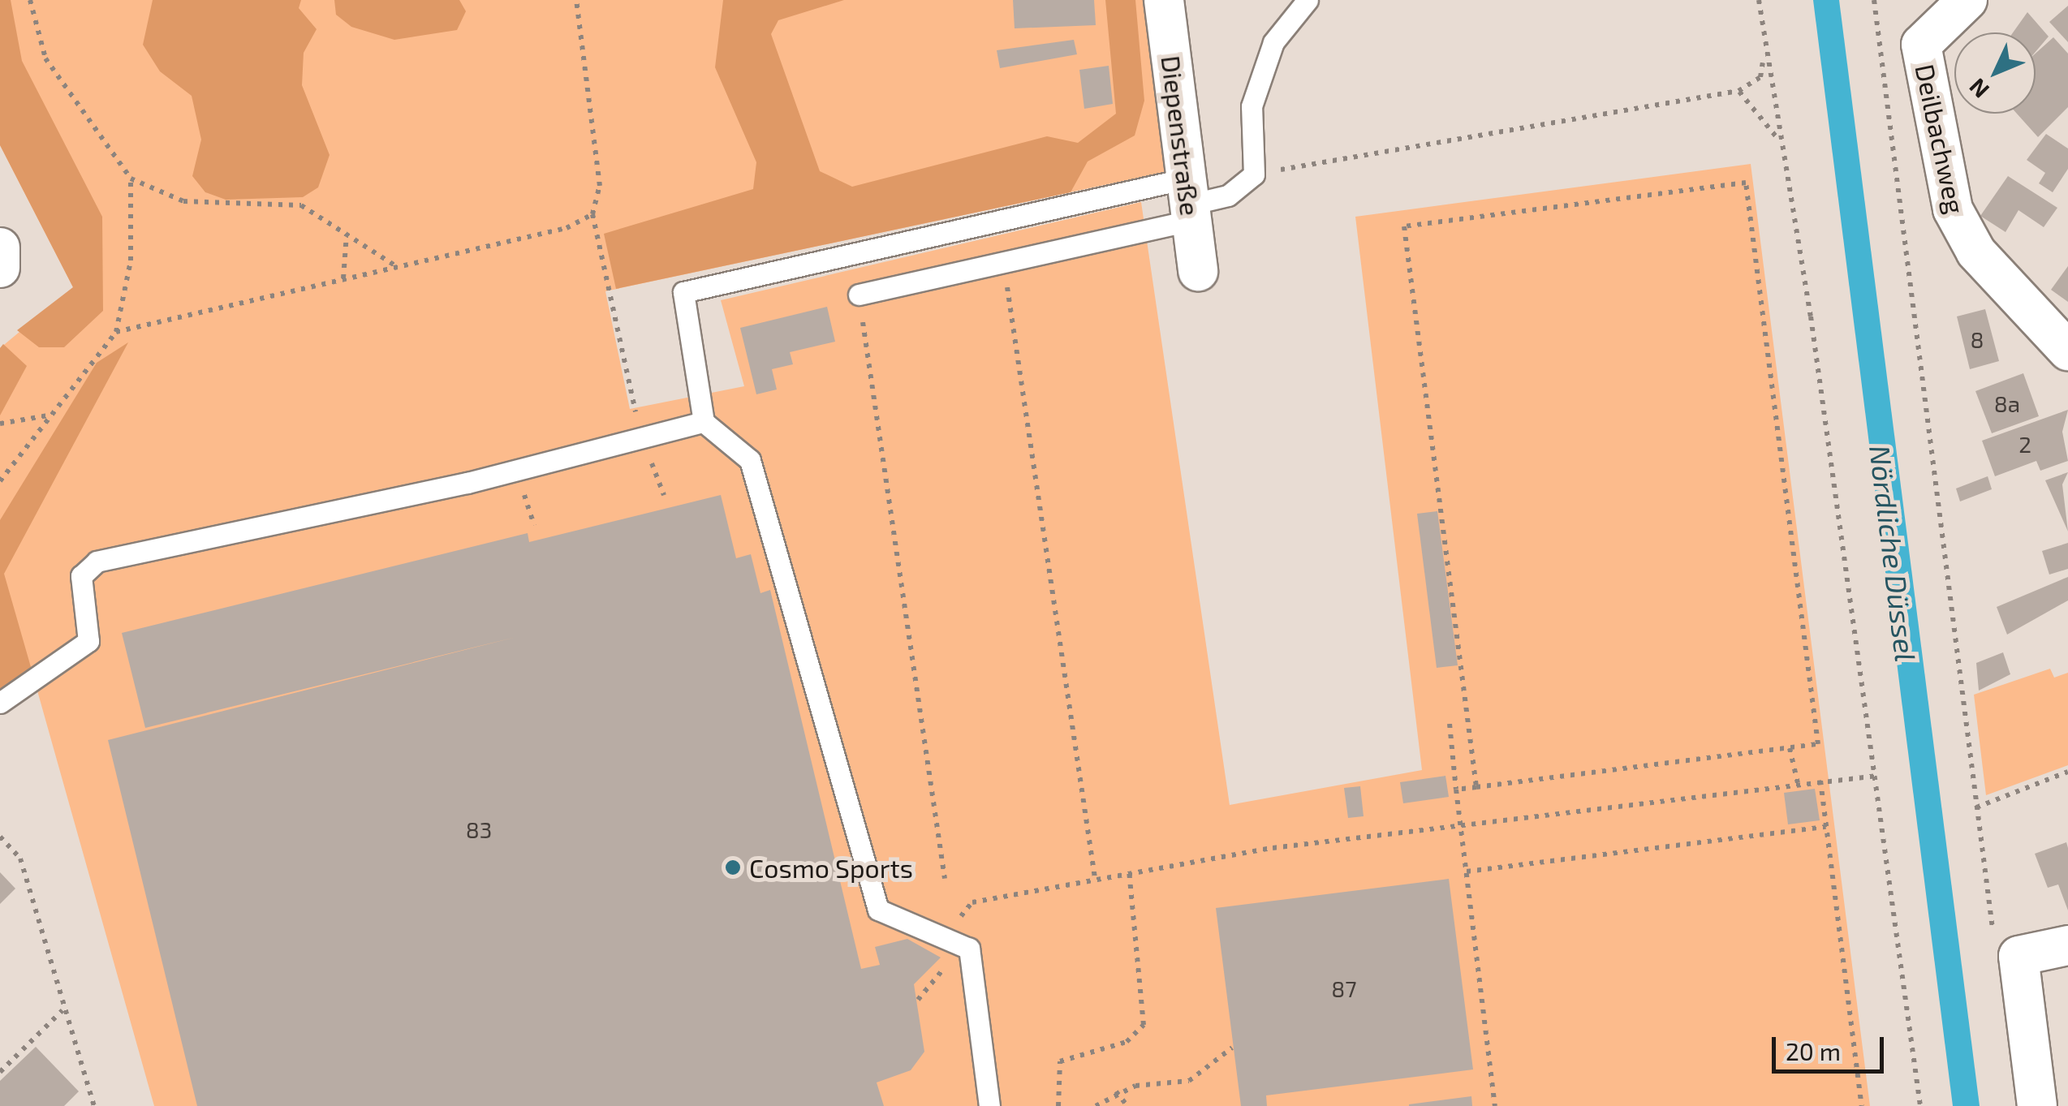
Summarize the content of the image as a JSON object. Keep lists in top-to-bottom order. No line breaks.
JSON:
{"streets":{"street":["Diepenstraße","Deilbachweg"]},"water":["Nördliche Düssel"],"places":["Cosmo Sports"],"house_numbers":["8","8a","2","83","87"],"scale_bar":"20 m","north":"bottom left"}
